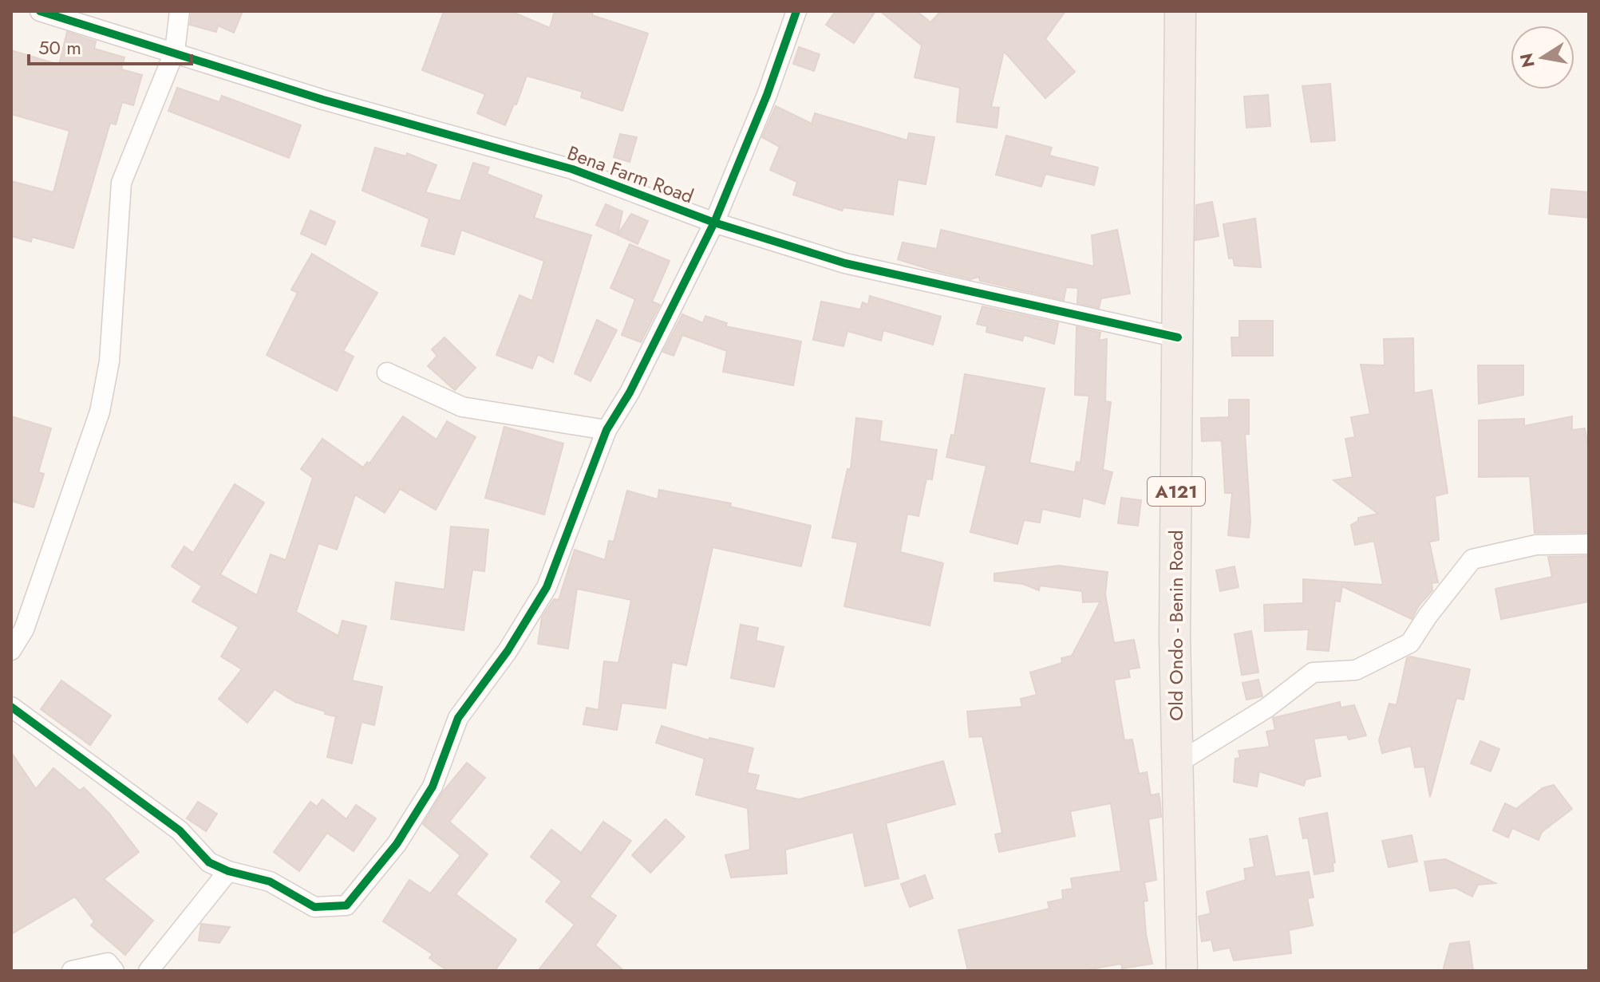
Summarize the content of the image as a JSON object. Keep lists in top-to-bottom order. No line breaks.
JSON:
{"streets":{"main road":["A121","Old Ondo - Benin Road"],"street":["Bena Farm Road"]},"crossings":[["Bena Farm Road","Old Ondo - Benin Road"]],"scale_bar":"50 m","north":"left"}
